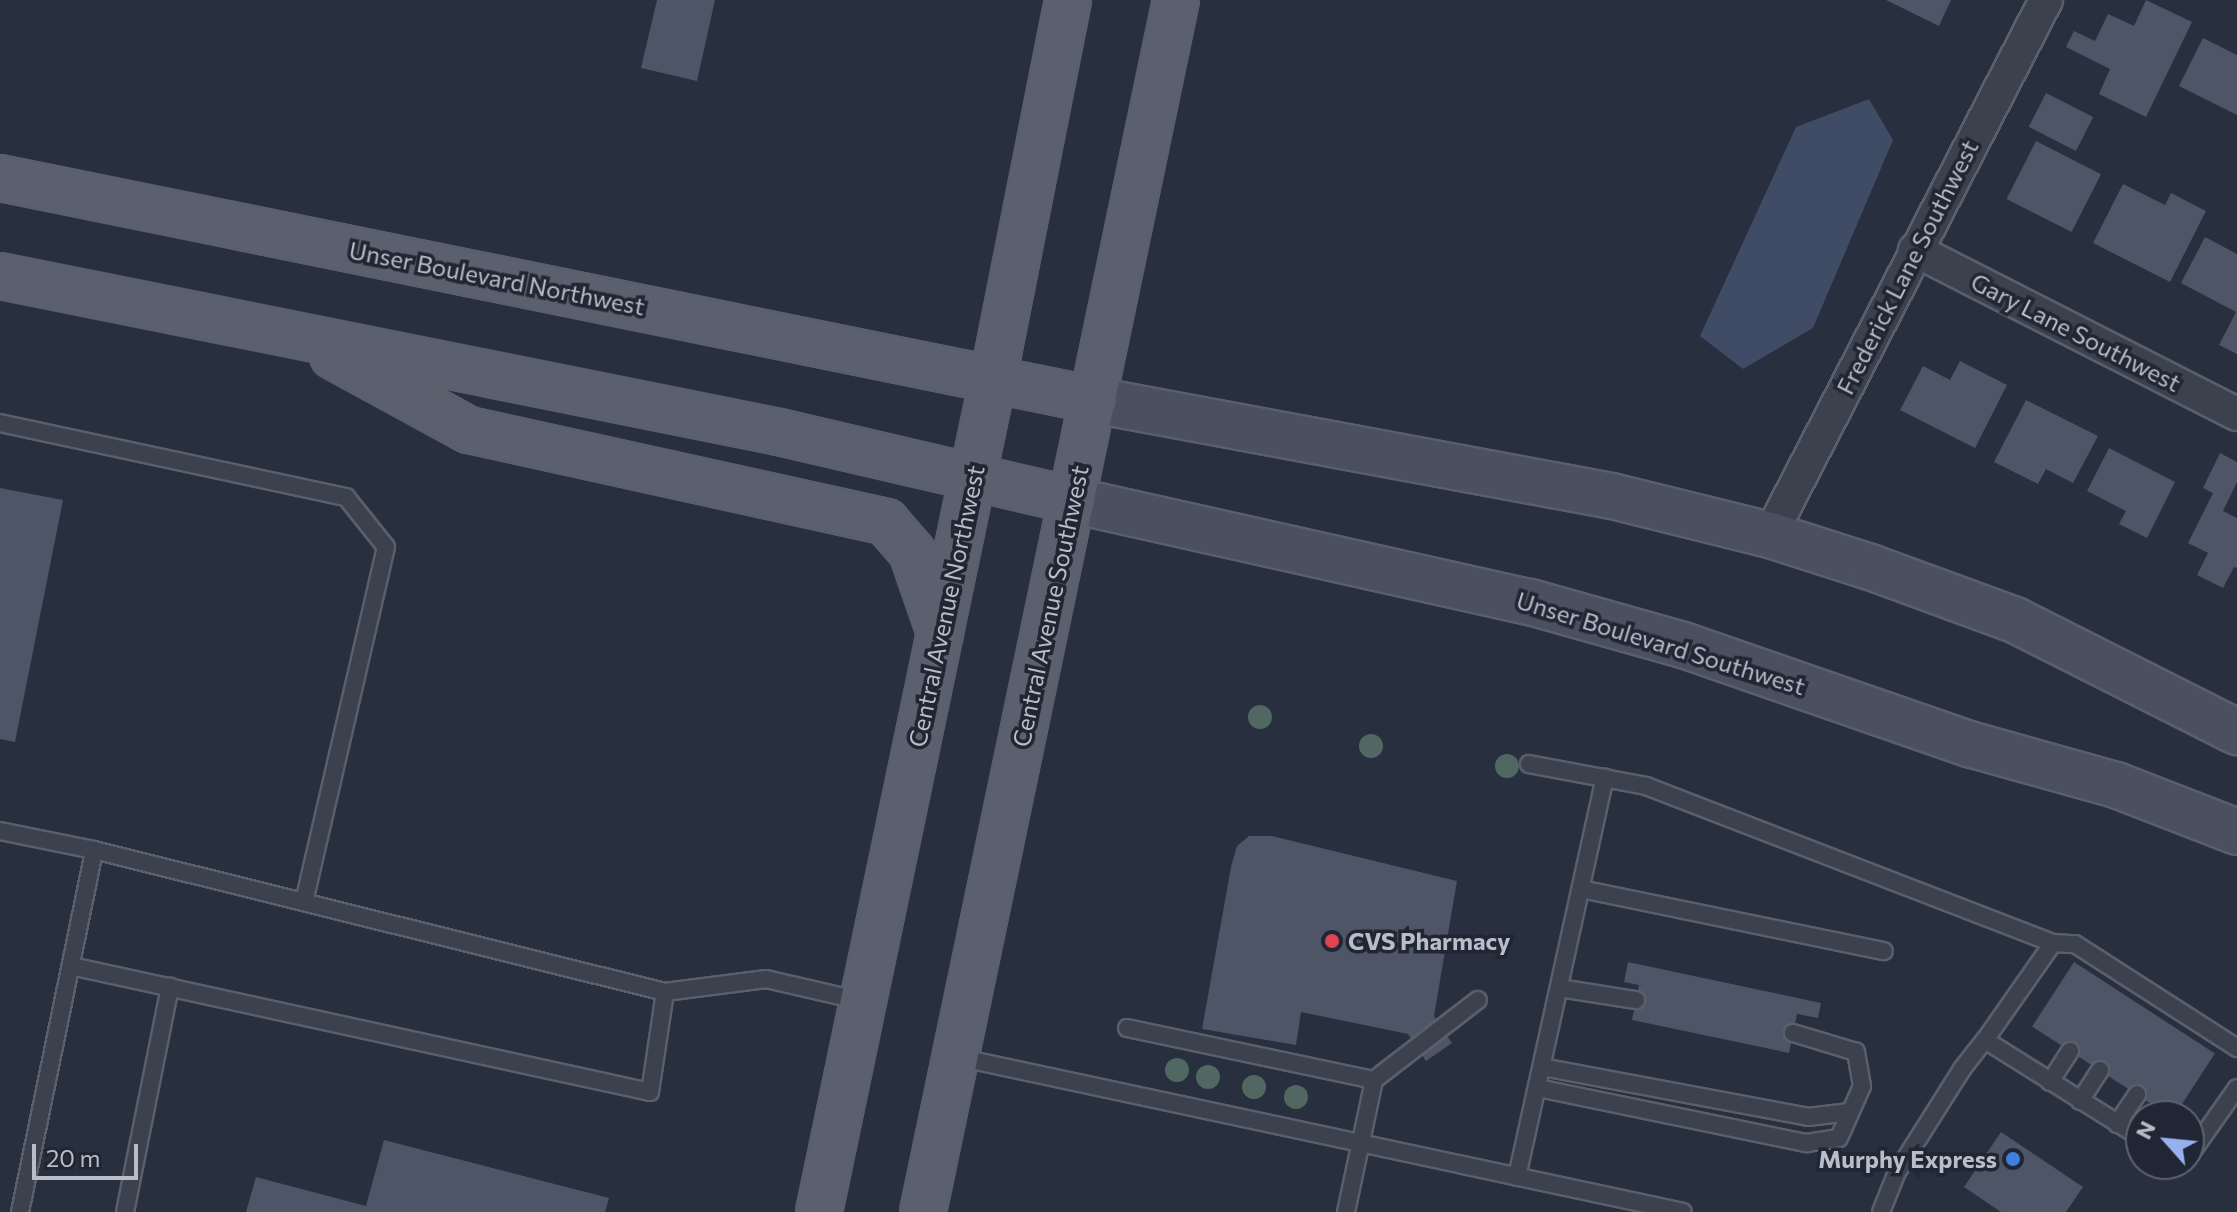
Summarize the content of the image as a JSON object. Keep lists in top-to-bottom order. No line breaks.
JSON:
{"streets":{"main road":["Unser Boulevard Northwest","Central Avenue Northwest","Central Avenue Southwest","Unser Boulevard Southwest"],"street":["Frederick Lane Southwest","Gary Lane Southwest"]},"crossings":[["Frederick Lane Southwest","Gary Lane Southwest"],["Unser Boulevard Northwest","Central Avenue Northwest"],["Unser Boulevard Northwest","Central Avenue Southwest"],["Central Avenue Southwest","Unser Boulevard Southwest"]],"places":["CVS Pharmacy","Murphy Express"],"scale_bar":"20 m","north":"top left"}
